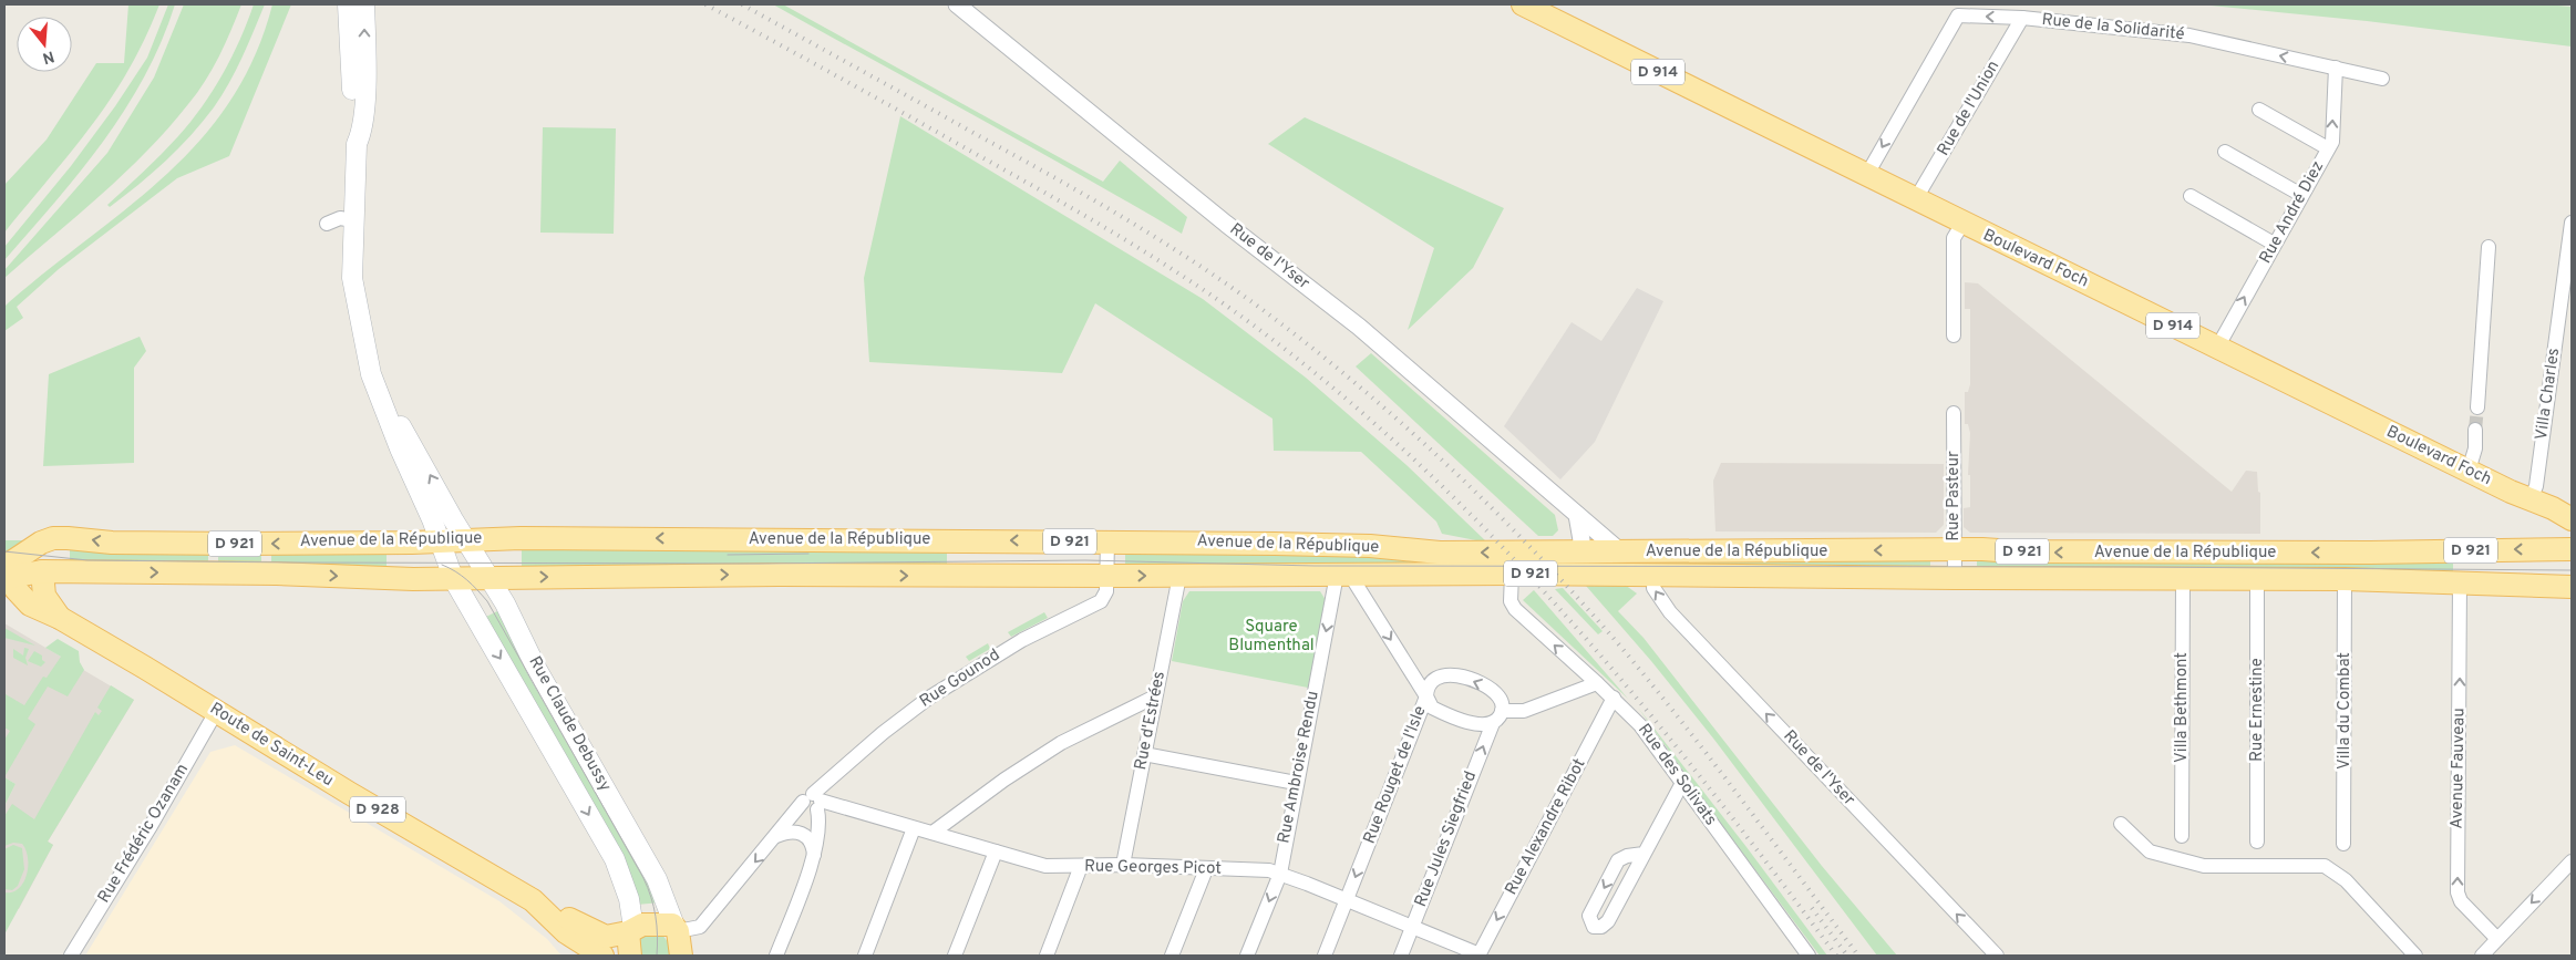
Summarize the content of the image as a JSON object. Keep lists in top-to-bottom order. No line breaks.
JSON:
{"streets":{"main road":["D 914","Boulevard Foch","Avenue de la République","D 921","Rue Claude Debussy","Route de Saint-Leu","D 928"],"street":["Rue de la Solidarité","Rue de l'Union","Rue André Diez","Rue de l'Yser","Villa Charles","Rue Pasteur","Rue Gounod","Villa Bethmont","Rue Ernestine","Villa du Combat","Rue d'Estrées","Rue Ambroise Rendu","Avenue Fauveau","Rue Rouget de l'Isle","Rue des Solivats","Rue Alexandre Ribot","Rue Frédéric Ozanam","Rue Jules Siegfried","Rue Georges Picot"]},"crossings":[["Rue de la Solidarité","Rue de l'Union"],["Rue de la Solidarité","Rue André Diez"],["Rue de la Solidarité","Boulevard Foch"],["Rue de l'Union","Boulevard Foch"],["Rue André Diez","Boulevard Foch"],["Rue de l'Yser","Avenue de la République"],["Boulevard Foch","Villa Charles"],["Rue Pasteur","Avenue de la République"],["Avenue de la République","Rue Gounod"],["Avenue de la République","Villa Bethmont"],["Avenue de la République","Rue Ernestine"],["Avenue de la République","Villa du Combat"],["Avenue de la République","Rue d'Estrées"],["Avenue de la République","Rue Claude Debussy"],["Avenue de la République","Route de Saint-Leu"],["Avenue de la République","Rue Ambroise Rendu"],["Avenue de la République","Avenue Fauveau"],["Avenue de la République","Rue Rouget de l'Isle"],["Avenue de la République","Rue des Solivats"],["Rue Gounod","Rue Claude Debussy"],["Rue Gounod","D 928"],["Rue Gounod","Rue Georges Picot"],["Rue d'Estrées","Rue Georges Picot"],["Rue Claude Debussy","Route de Saint-Leu"],["Rue Claude Debussy","D 928"],["Route de Saint-Leu","D 928"],["Route de Saint-Leu","Rue Frédéric Ozanam"],["Rue Ambroise Rendu","Rue Rouget de l'Isle"],["Rue Ambroise Rendu","Rue Georges Picot"],["Rue Rouget de l'Isle","Rue Georges Picot"],["Rue des Solivats","Rue Alexandre Ribot"],["Rue Alexandre Ribot","Rue Georges Picot"],["Rue Jules Siegfried","Rue Georges Picot"]],"one_way":["Rue de la Solidarité","Rue André Diez","Rue de l'Yser","Rue Ambroise Rendu","Avenue Fauveau","Rue Rouget de l'Isle","Rue Alexandre Ribot","Rue Jules Siegfried"],"parks":["Square Blumenthal"],"north":"bottom"}
